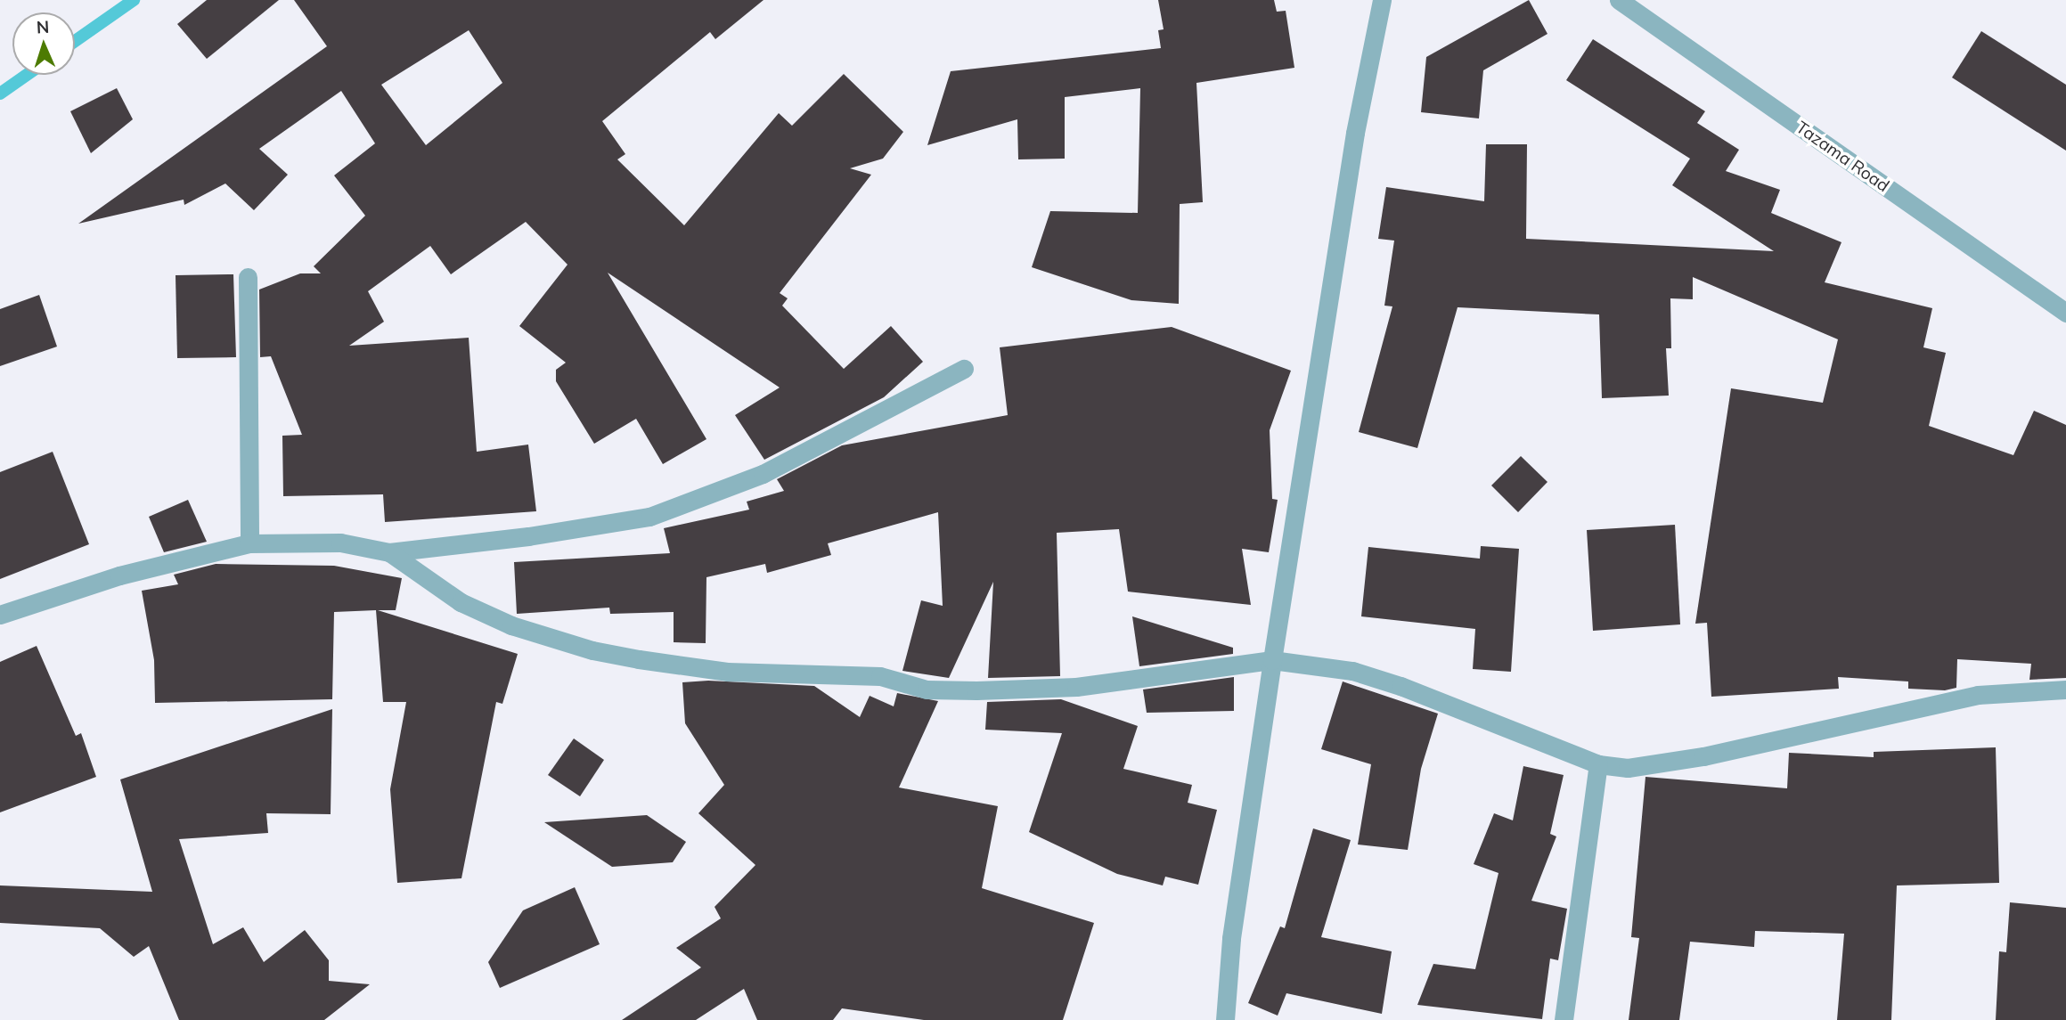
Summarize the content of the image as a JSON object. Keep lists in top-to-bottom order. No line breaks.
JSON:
{"streets":{"street":["Tazama Road"]},"north":"top"}
